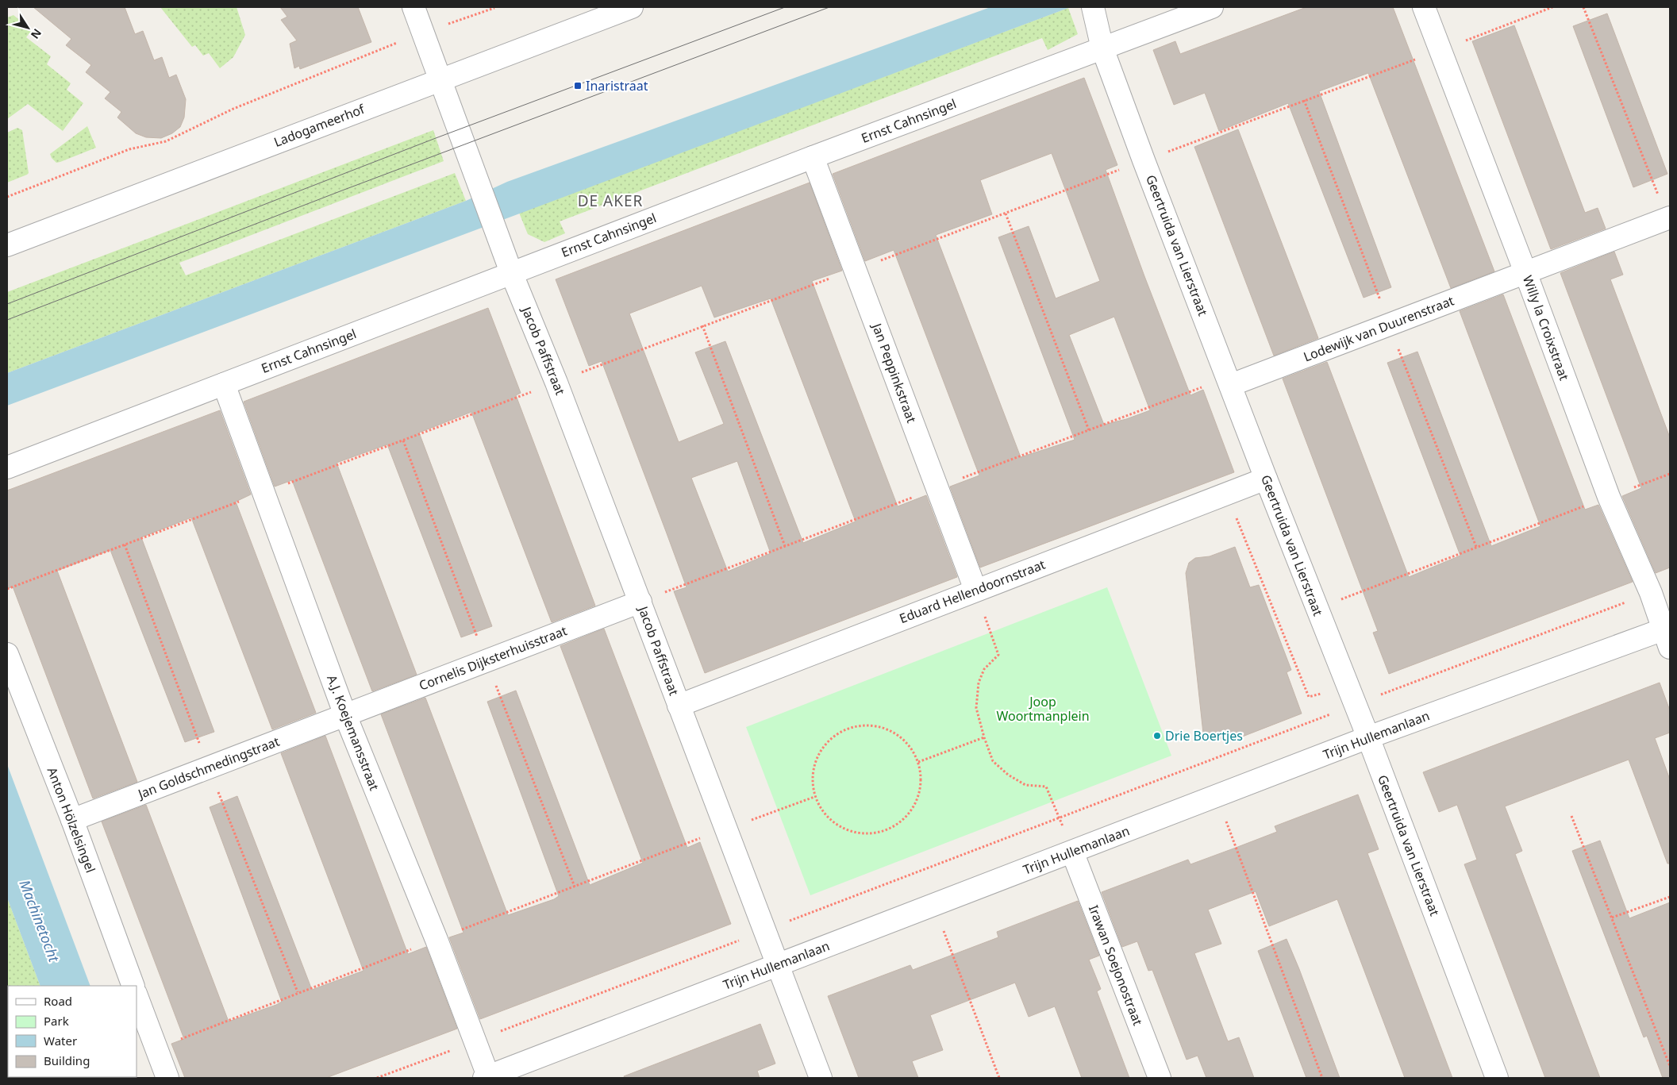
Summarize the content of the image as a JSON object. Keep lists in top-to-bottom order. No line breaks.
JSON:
{"streets":{"street":["Ernst Cahnsingel","Ladogameerhof","Geertruida van Lierstraat","Willy la Croixstraat","Lodewijk van Duurenstraat","Jacob Paffstraat","Jan Peppinkstraat","Eduard Hellendoornstraat","Cornelis Dijksterhuisstraat","A.J. Koejemansstraat","Trijn Hullemanlaan","Jan Goldschmedingstraat","Anton Hölzelsingel","Irawan Soejonostraat"]},"crossings":[["Ernst Cahnsingel","Geertruida van Lierstraat"],["Ernst Cahnsingel","Jacob Paffstraat"],["Ernst Cahnsingel","Jan Peppinkstraat"],["Ernst Cahnsingel","A.J. Koejemansstraat"],["Ladogameerhof","Jacob Paffstraat"],["Geertruida van Lierstraat","Lodewijk van Duurenstraat"],["Geertruida van Lierstraat","Eduard Hellendoornstraat"],["Geertruida van Lierstraat","Trijn Hullemanlaan"],["Willy la Croixstraat","Lodewijk van Duurenstraat"],["Willy la Croixstraat","Trijn Hullemanlaan"],["Jacob Paffstraat","Eduard Hellendoornstraat"],["Jacob Paffstraat","Cornelis Dijksterhuisstraat"],["Jacob Paffstraat","Trijn Hullemanlaan"],["Jan Peppinkstraat","Eduard Hellendoornstraat"],["Cornelis Dijksterhuisstraat","A.J. Koejemansstraat"],["Cornelis Dijksterhuisstraat","Jan Goldschmedingstraat"],["A.J. Koejemansstraat","Trijn Hullemanlaan"],["A.J. Koejemansstraat","Jan Goldschmedingstraat"],["Trijn Hullemanlaan","Irawan Soejonostraat"],["Jan Goldschmedingstraat","Anton Hölzelsingel"]],"districts":["DE AKER"],"water":["Machinetocht"],"parks":["Joop Woortmanplein"],"places":{"transit":["Inaristraat"],"other":["Drie Boertjes"]},"legend":["Road","Park","Water","Building"],"north":"bottom right"}
